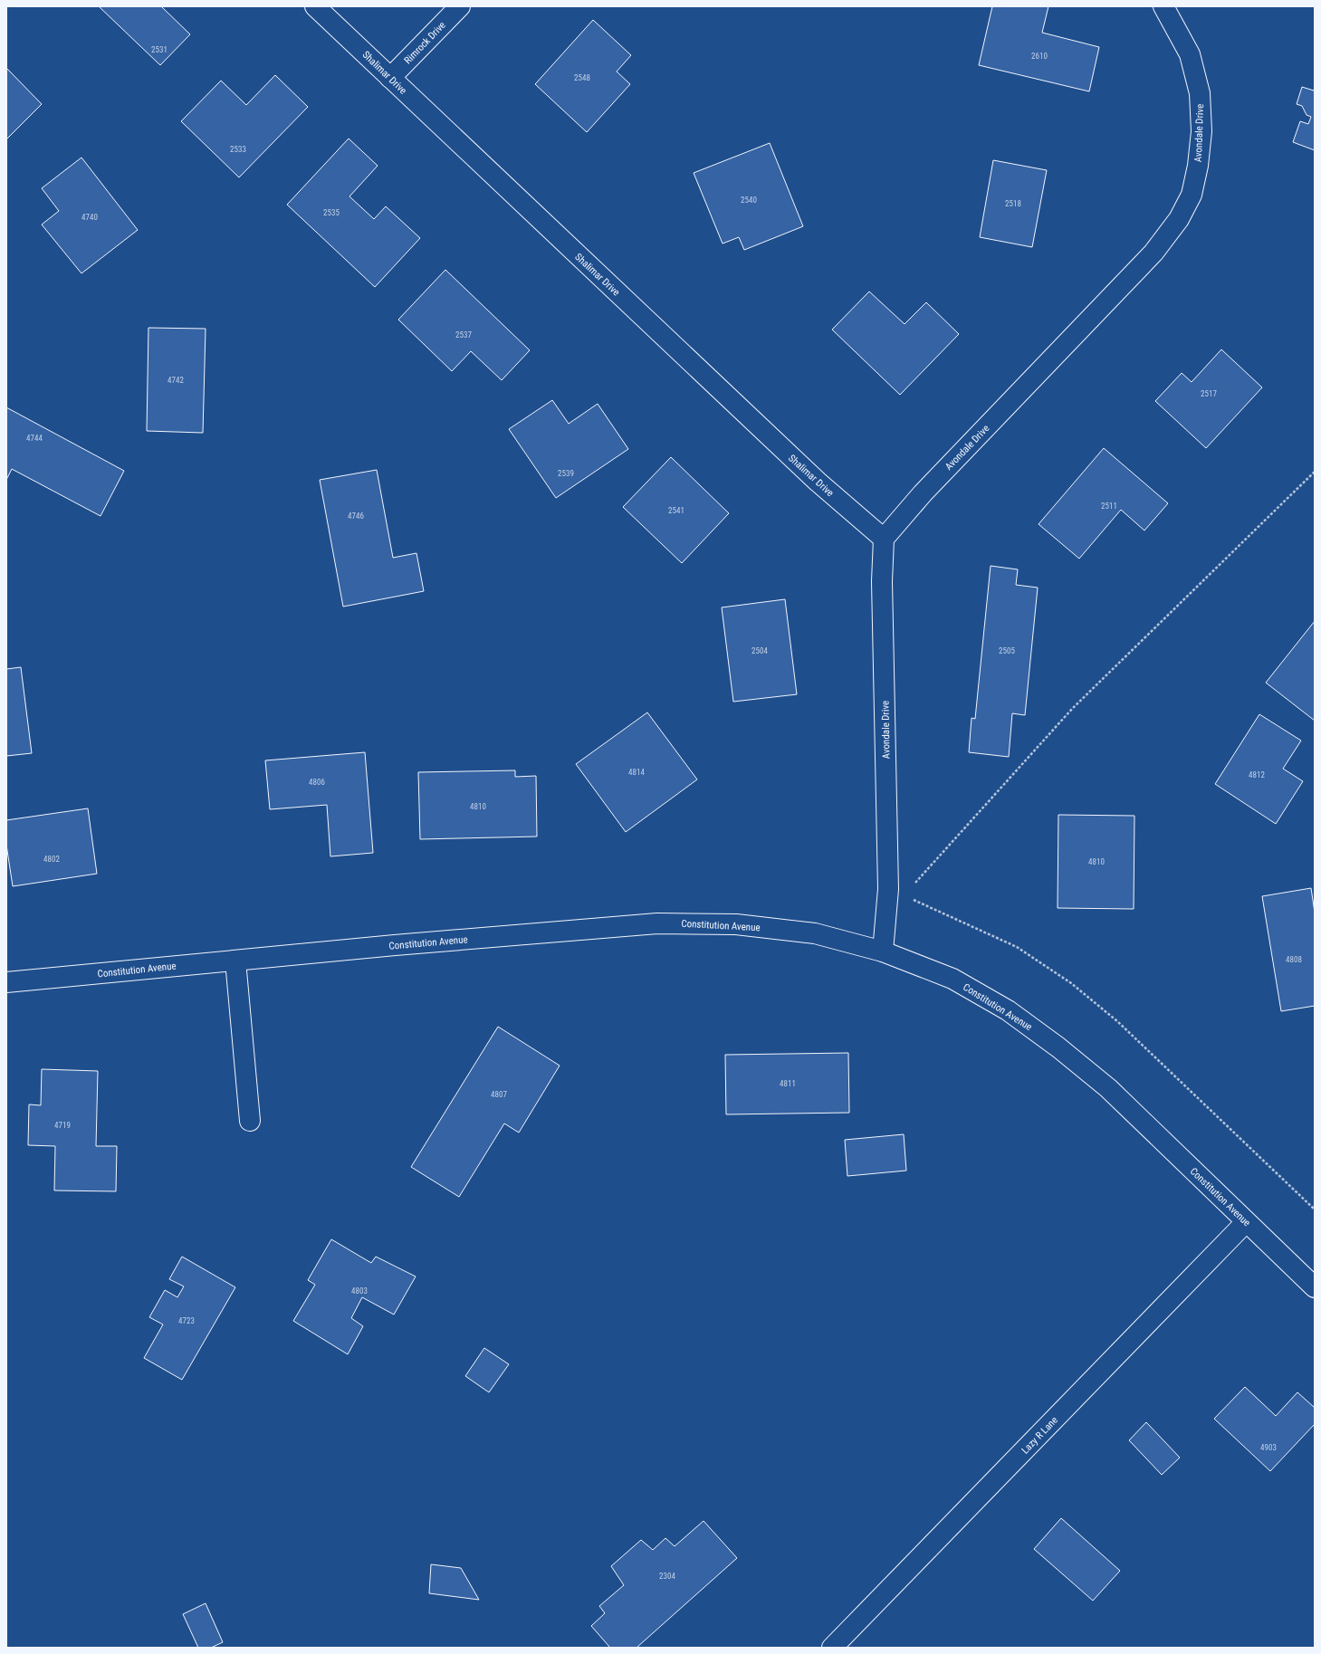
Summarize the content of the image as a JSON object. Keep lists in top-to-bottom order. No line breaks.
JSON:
{"streets":{"street":["Rimrock Drive","Shalimar Drive","Avondale Drive","Constitution Avenue","Lazy R Lane"]},"crossings":[["Rimrock Drive","Shalimar Drive"],["Shalimar Drive","Avondale Drive"],["Avondale Drive","Constitution Avenue"],["Constitution Avenue","Lazy R Lane"]],"house_numbers":["2531","2610","2548","2533","2540","2518","2535","4740","2537","4742","2517","4744","2539","2511","2541","4746","2504","2505","4814","4812","4806","4810","4802","4810","4808","4811","4807","4719","4803","4723","4903","2304"]}
